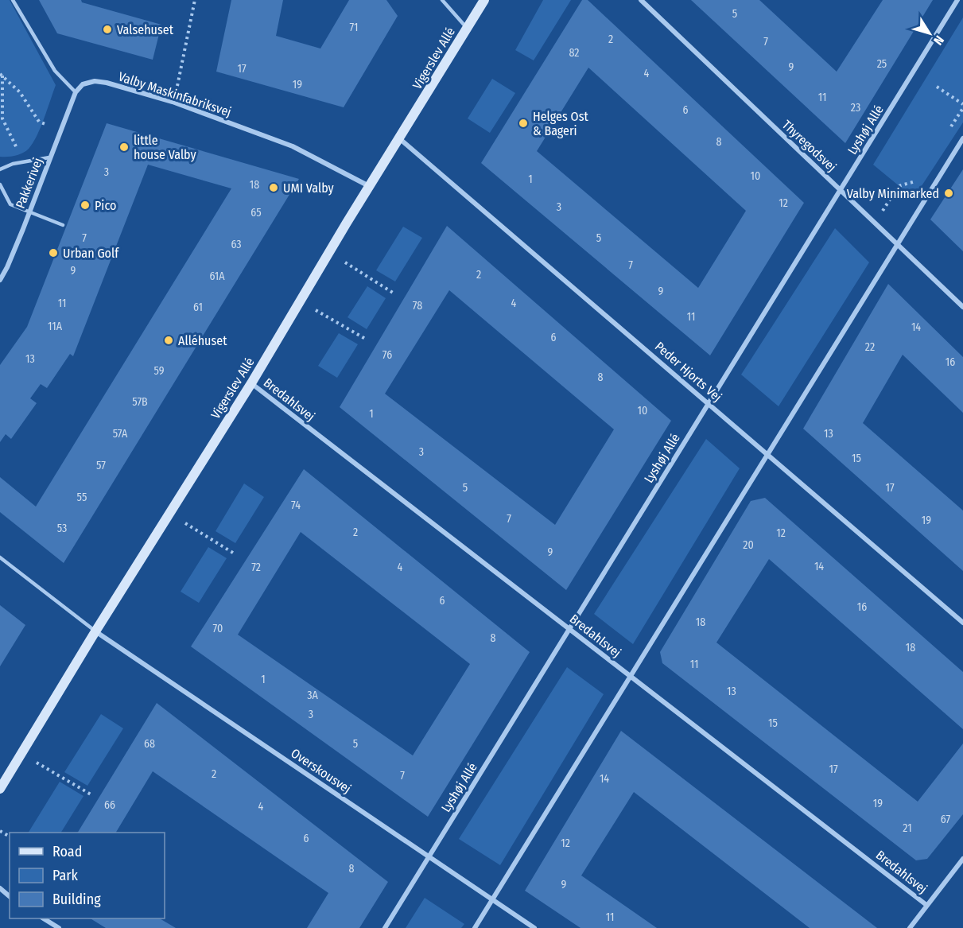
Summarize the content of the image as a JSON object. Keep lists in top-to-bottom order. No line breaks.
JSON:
{"streets":{"street":["Vigerslev Allé","Valby Maskinfabriksvej","Lyshøj Allé","Thyregodsvej","Pakkerivej","Peder Hjorts Vej","Bredahlsvej","Overskousvej"]},"crossings":[["Vigerslev Allé","Valby Maskinfabriksvej"],["Vigerslev Allé","Peder Hjorts Vej"],["Vigerslev Allé","Bredahlsvej"],["Vigerslev Allé","Overskousvej"],["Valby Maskinfabriksvej","Pakkerivej"],["Lyshøj Allé","Thyregodsvej"],["Lyshøj Allé","Peder Hjorts Vej"],["Lyshøj Allé","Bredahlsvej"],["Lyshøj Allé","Overskousvej"]],"places":["Valsehuset","Helges Ost & Bageri","little house Valby","UMI Valby","Valby Minimarked","Pico","Urban Golf","Alléhuset"],"house_numbers":["5","71","2","7","82","25","9","17","4","19","11","23","6","8","3","10","1","18","12","3","65","7","5","63","7","9","2","61A","9","11","4","78","61","11","11A","14","6","22","76","13","16","59","8","57B","10","1","57A","13","3","15","57","5","17","55","74","7","19","53","2","12","20","9","14","72","4","6","16","18","70","8","18","11","1","13","3A","3","15","68","5","17","2","7","14","19","66","4","67","21","6","12","8","9","11"],"legend":["Road","Park","Building"],"north":"bottom right"}
